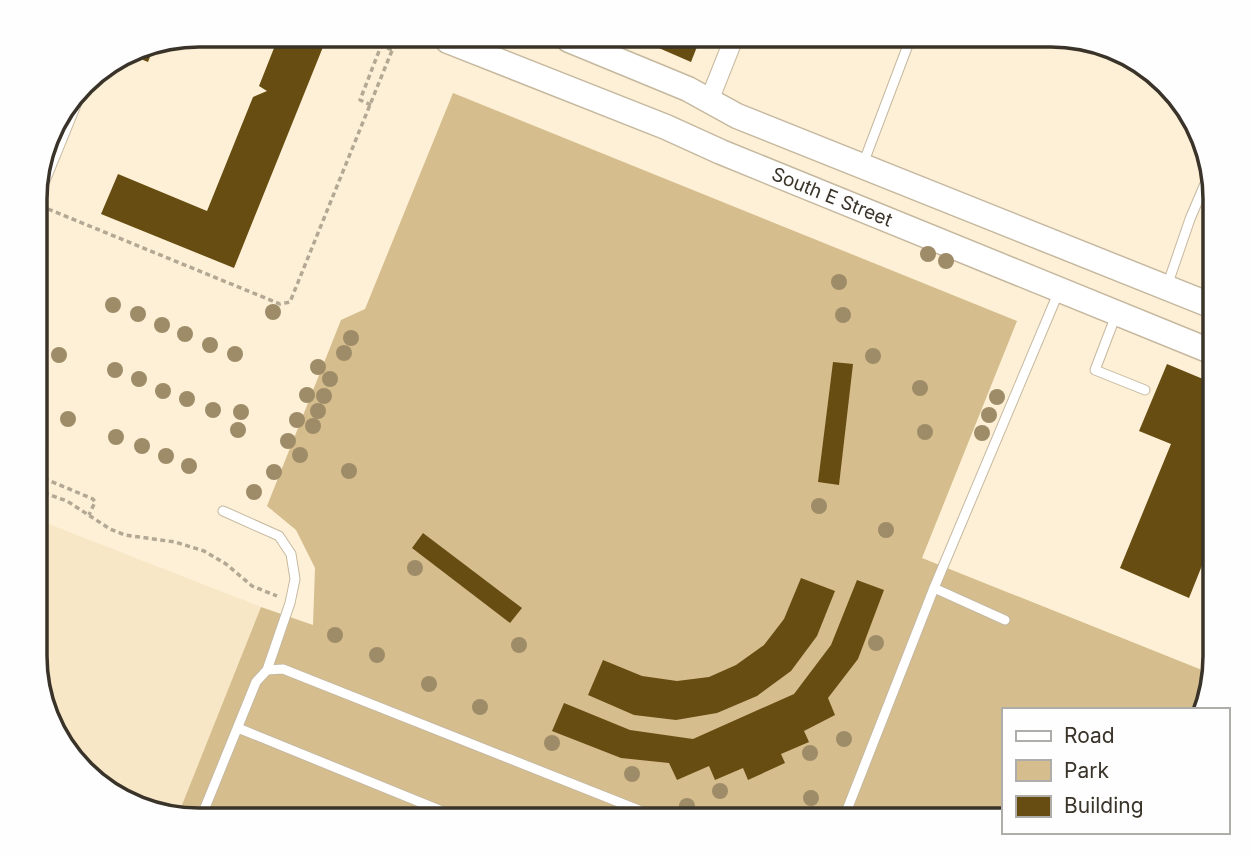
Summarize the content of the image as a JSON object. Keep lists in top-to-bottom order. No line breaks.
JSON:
{"streets":{"main road":["South E Street"]},"legend":["Road","Park","Building"]}
